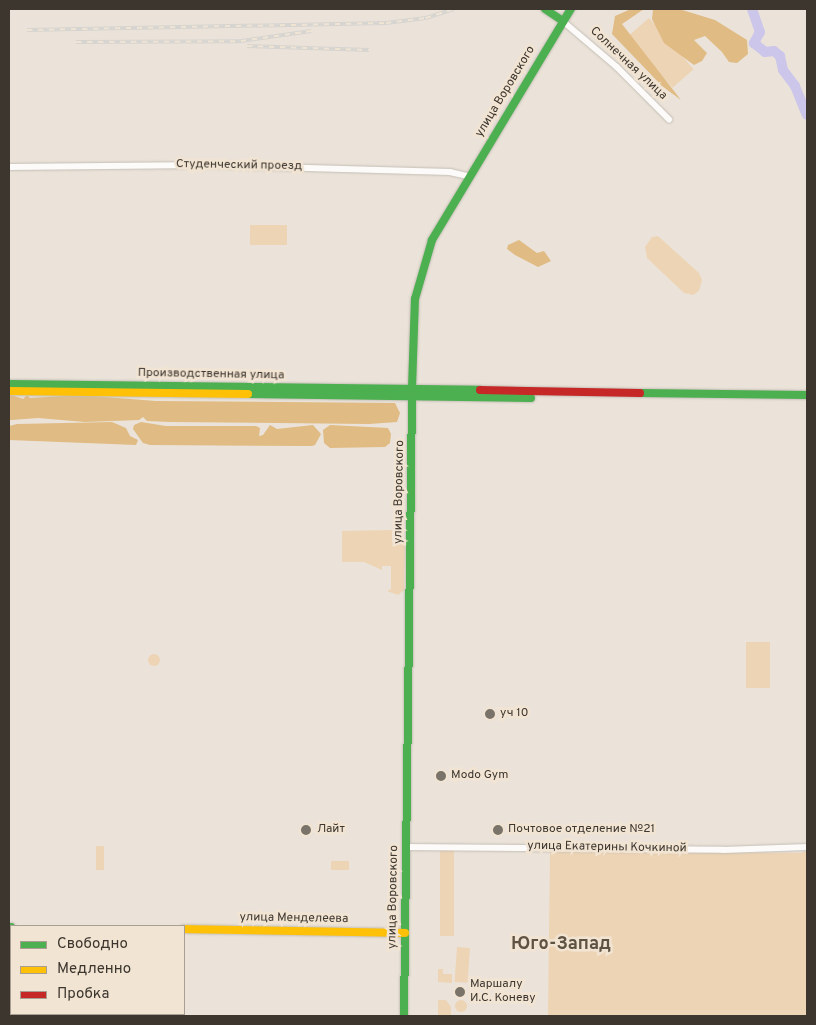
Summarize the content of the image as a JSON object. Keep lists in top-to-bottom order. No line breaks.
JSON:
{"streets":{"main road":["Солнечная улица","улица Воровского","Производственная улица","улица Менделеева"],"street":["Студенческий проезд","улица Екатерины Кочкиной"]},"crossings":[["Солнечная улица","улица Воровского"],["улица Воровского","Студенческий проезд"],["улица Воровского","Производственная улица"],["улица Воровского","улица Екатерины Кочкиной"],["улица Воровского","улица Менделеева"]],"districts":["Юго-Запад"],"places":["уч 10","Modo Gym","Лайт","Почтовое отделение №21","Маршалу И.С. Коневу"],"legend":["Свободно","Медленно","Пробка"]}
